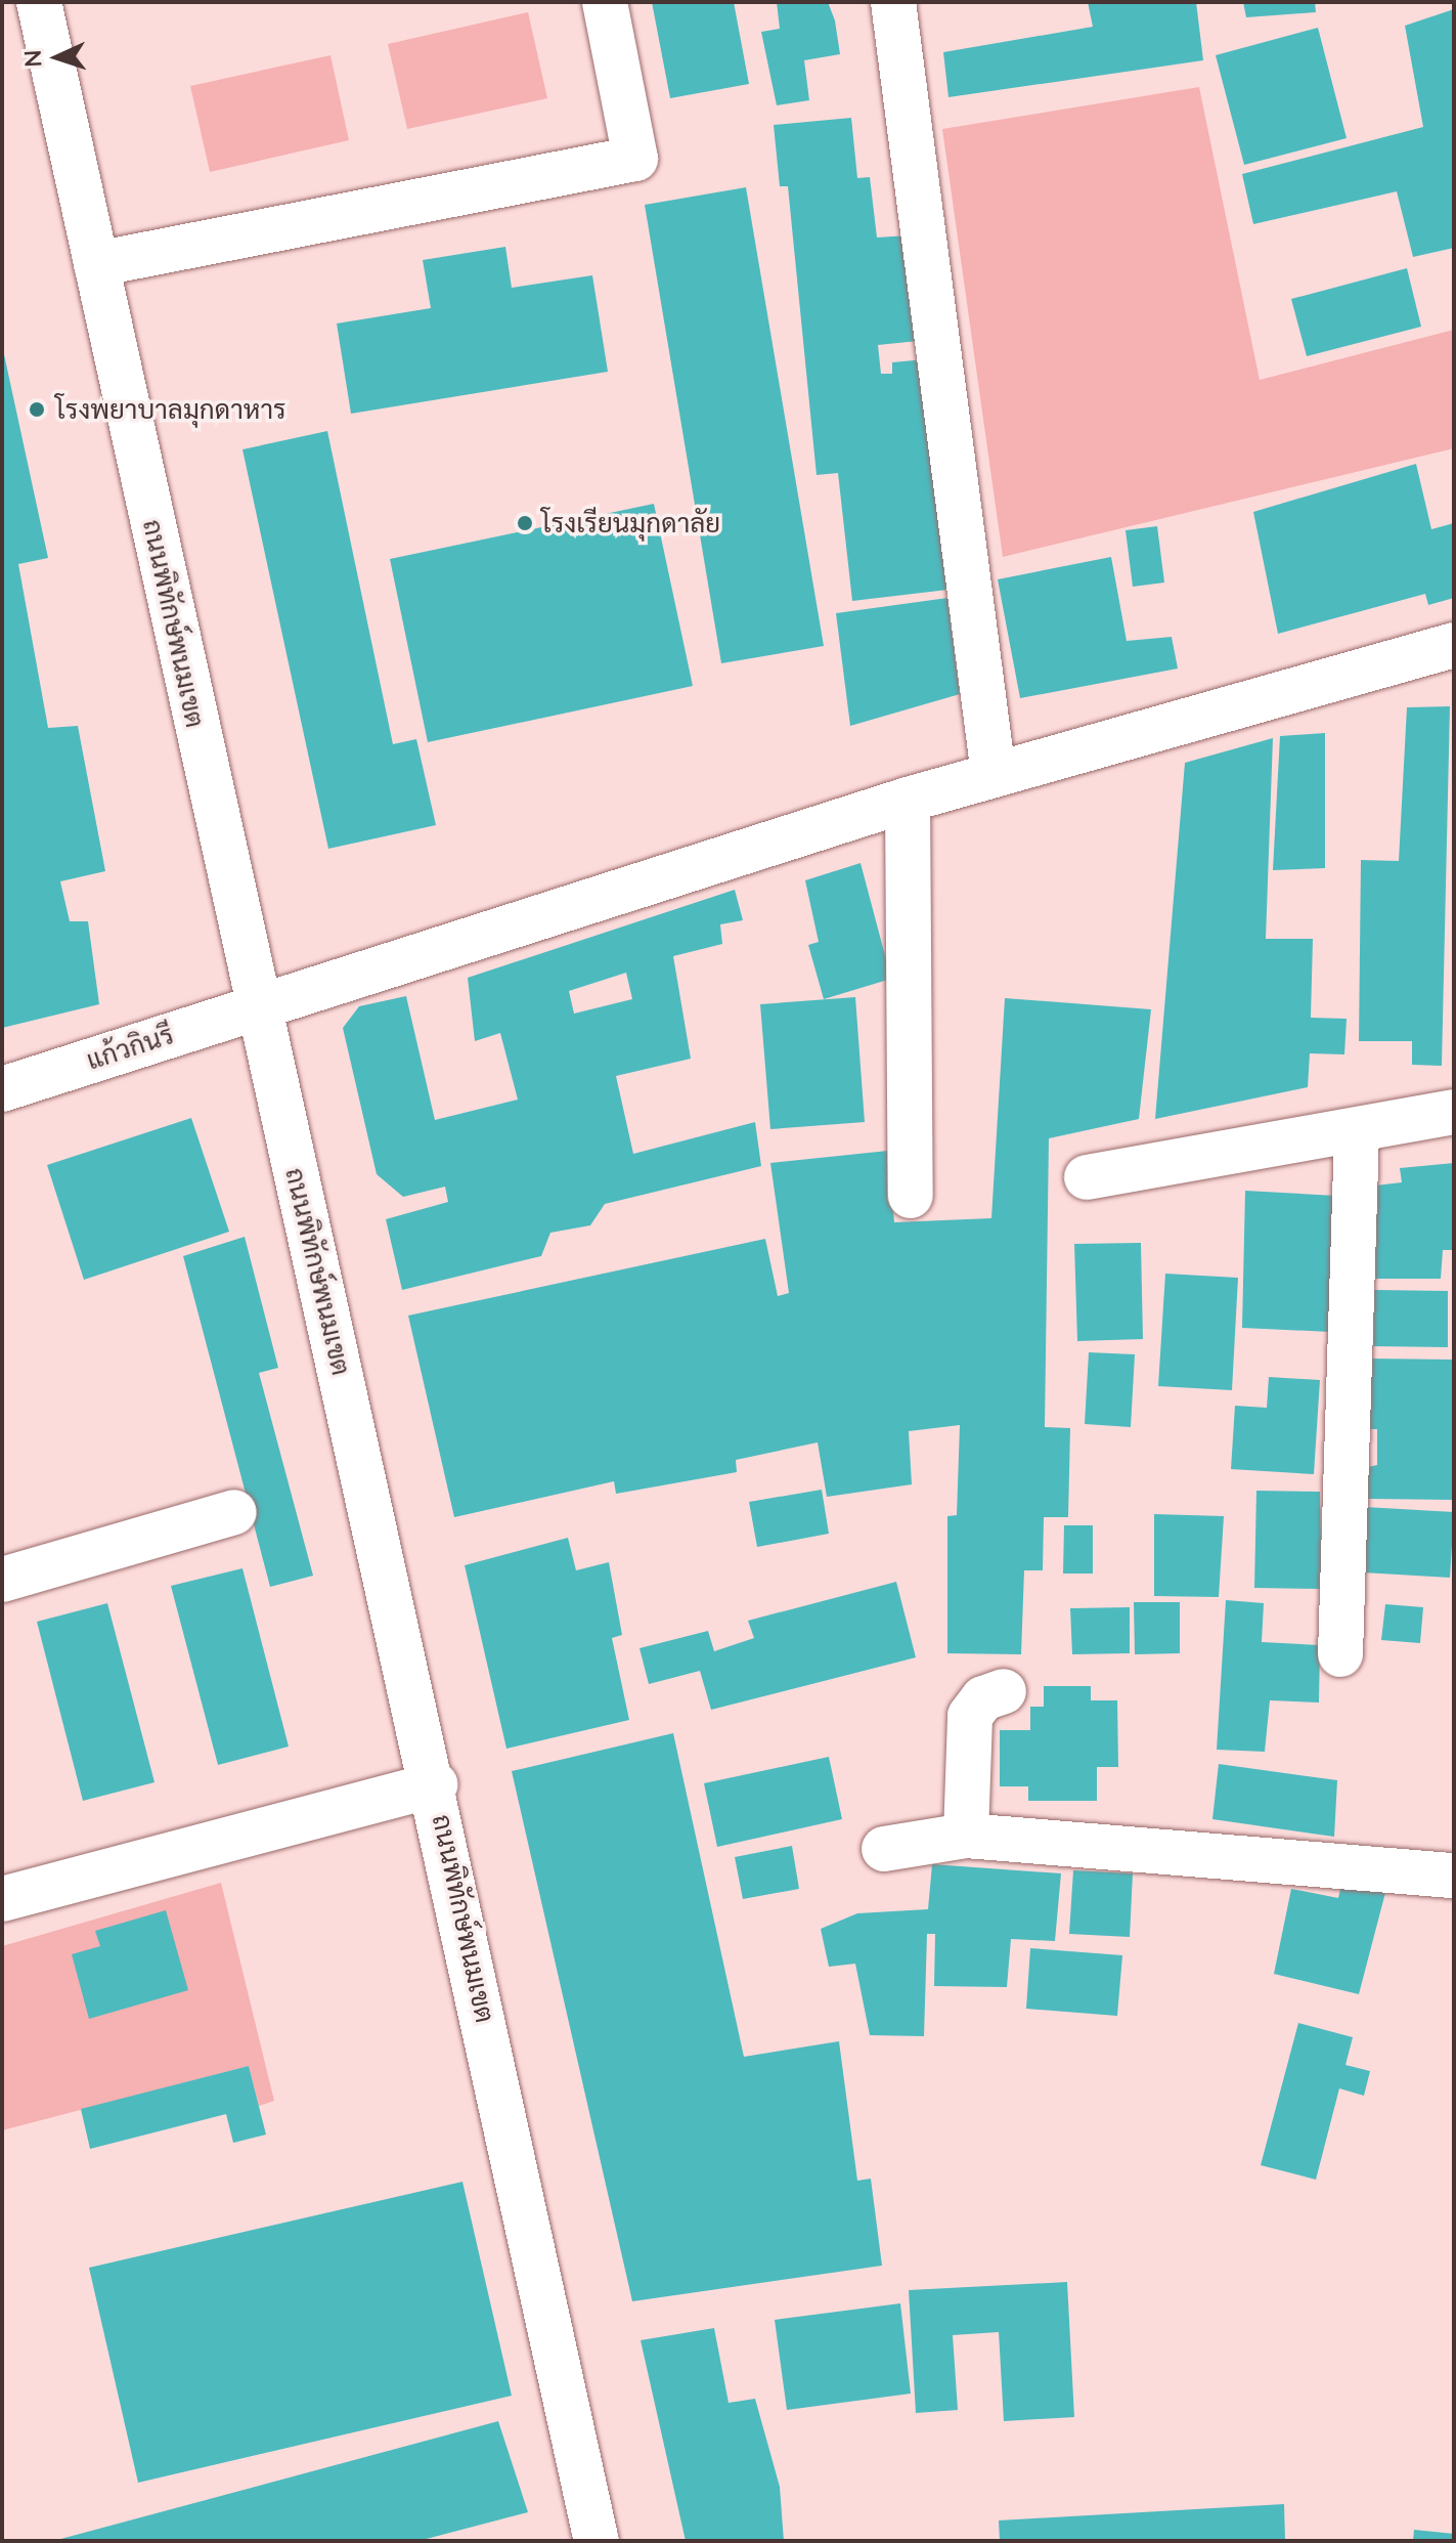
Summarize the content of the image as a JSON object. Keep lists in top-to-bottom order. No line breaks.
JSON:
{"streets":{"street":["ถนนพิทักษ์พนมเขต","แก้วกินรี"]},"crossings":[["ถนนพิทักษ์พนมเขต","แก้วกินรี"]],"places":["โรงพยาบาลมุกดาหาร","โรงเรียนมุกดาลัย"],"north":"left"}
